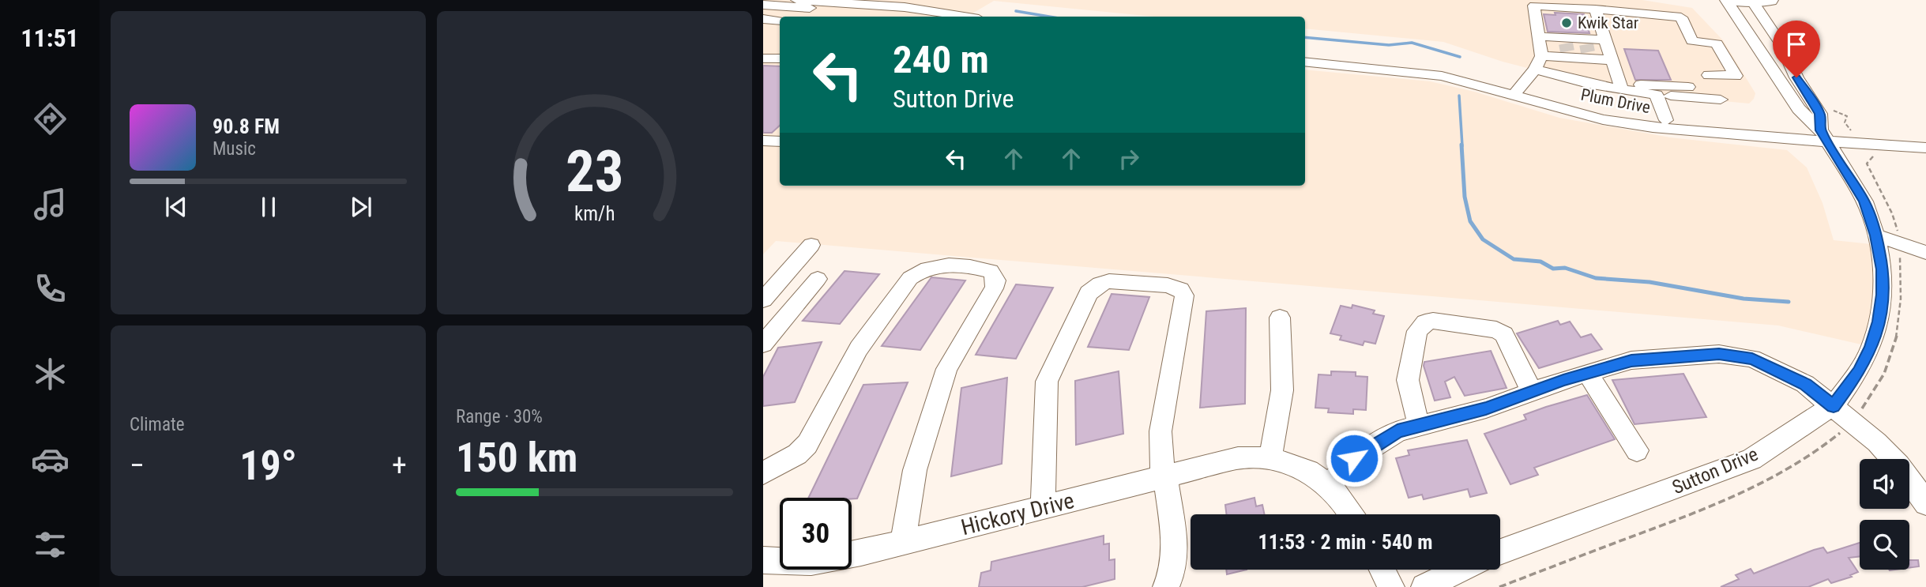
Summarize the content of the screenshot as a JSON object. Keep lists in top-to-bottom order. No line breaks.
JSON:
{"streets":{"street":["Plum Drive","Sutton Drive","Hickory Drive"]},"crossings":[["Plum Drive","Sutton Drive"]],"places":["Kwik Star"],"page":{"tabs":"11:51","turn":["240 m","Sutton Drive"],"song":["90.8 FM","Music"],"tile":["Climate",["Range · 30%","150 km"]],"heat":["−","19°","+"],"limit":"30","trip":"11:53 · 2 min · 540 m","gauge":["23","km/h"]}}
